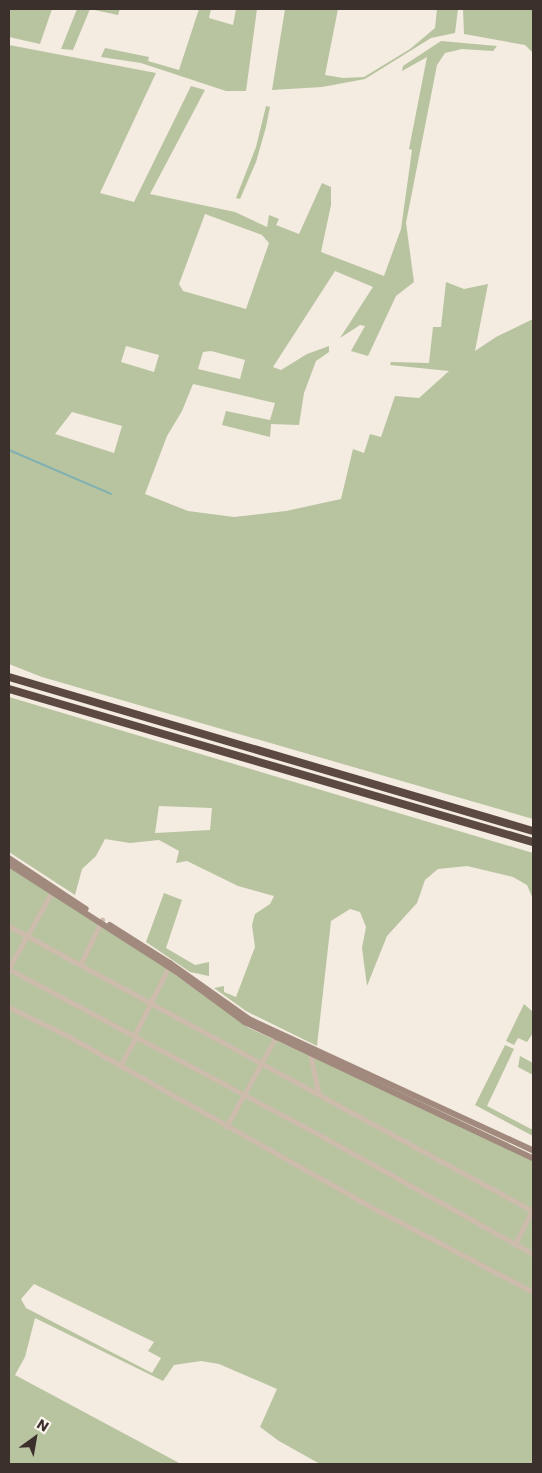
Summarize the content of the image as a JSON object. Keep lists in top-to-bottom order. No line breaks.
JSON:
{"north":"top right"}
